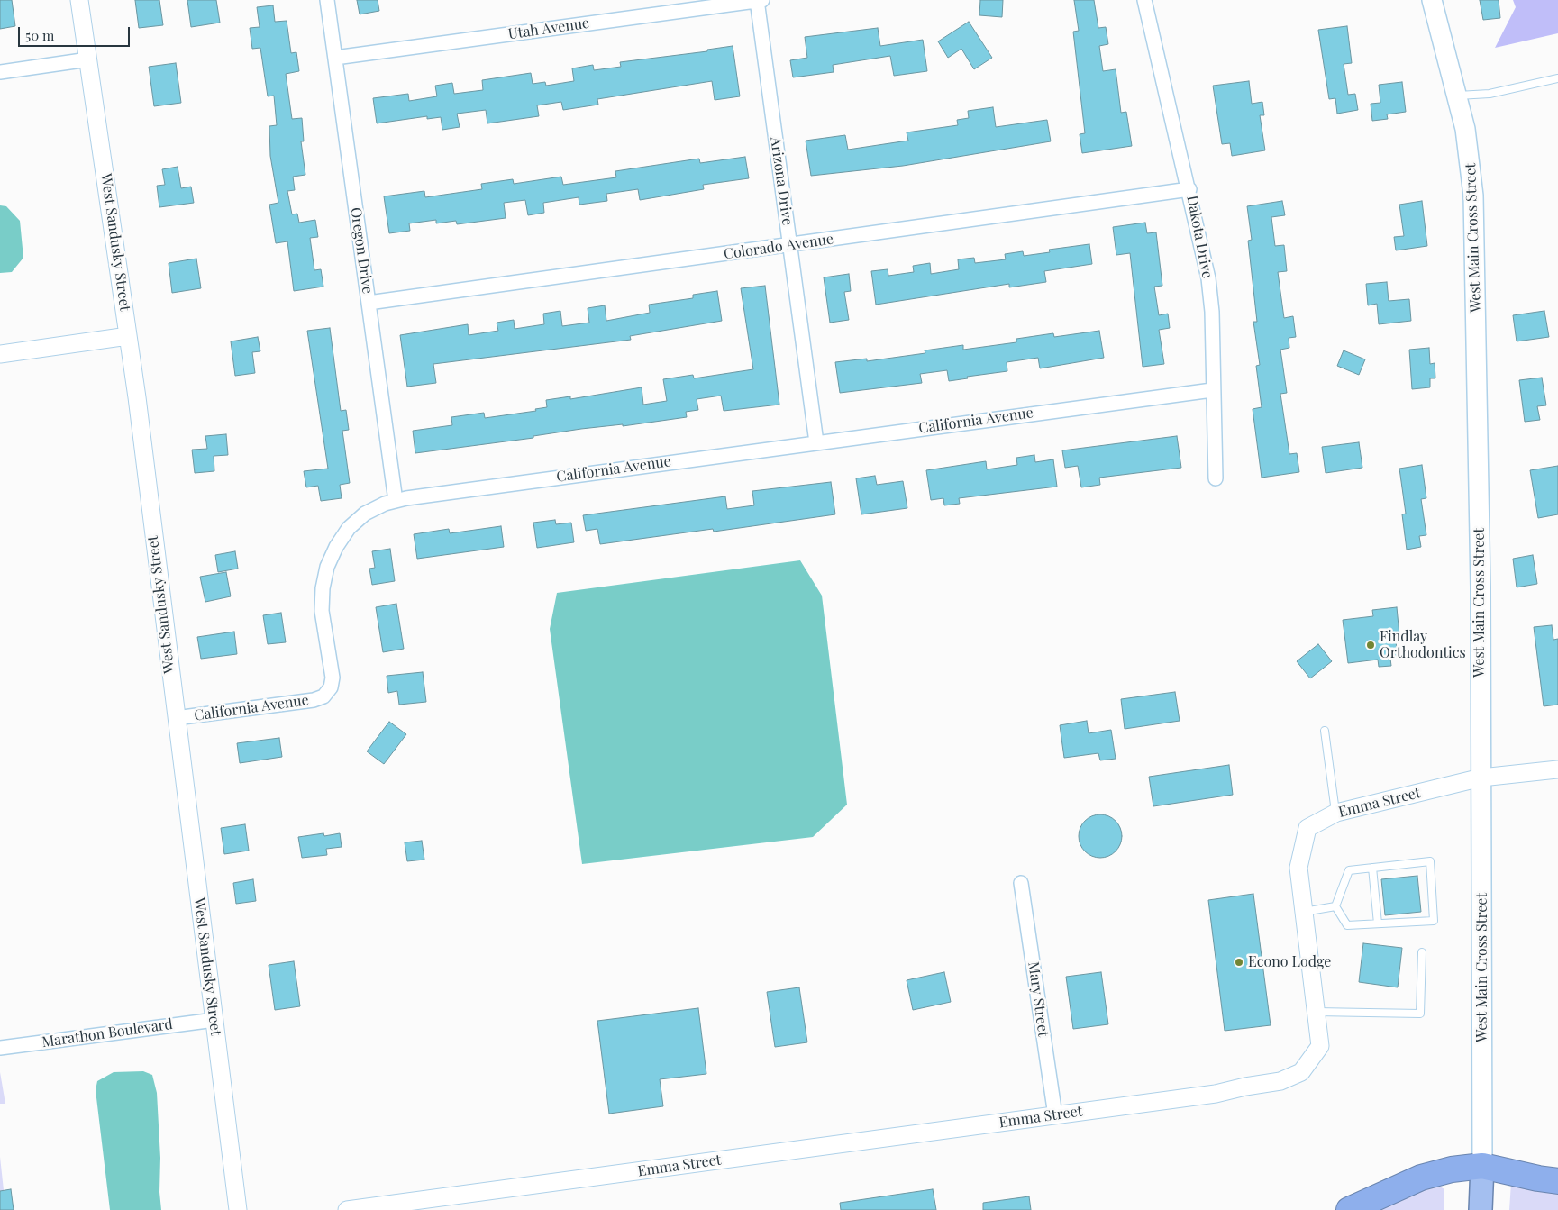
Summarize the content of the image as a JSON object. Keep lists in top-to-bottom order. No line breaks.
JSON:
{"streets":{"highway":["West Main Cross Street"],"street":["Utah Avenue","Arizona Drive","Dakota Drive","West Sandusky Street","Colorado Avenue","Oregon Drive","California Avenue","Emma Street","Mary Street","Marathon Boulevard"]},"crossings":[["Utah Avenue","Arizona Drive"],["Utah Avenue","Oregon Drive"],["Arizona Drive","Colorado Avenue"],["Arizona Drive","California Avenue"],["Dakota Drive","Colorado Avenue"],["Dakota Drive","California Avenue"],["West Main Cross Street","Emma Street"],["West Sandusky Street","California Avenue"],["West Sandusky Street","Marathon Boulevard"],["Colorado Avenue","Oregon Drive"],["Oregon Drive","California Avenue"],["Emma Street","Mary Street"]],"places":["Findlay Orthodontics","Econo Lodge"],"scale_bar":"50 m"}
